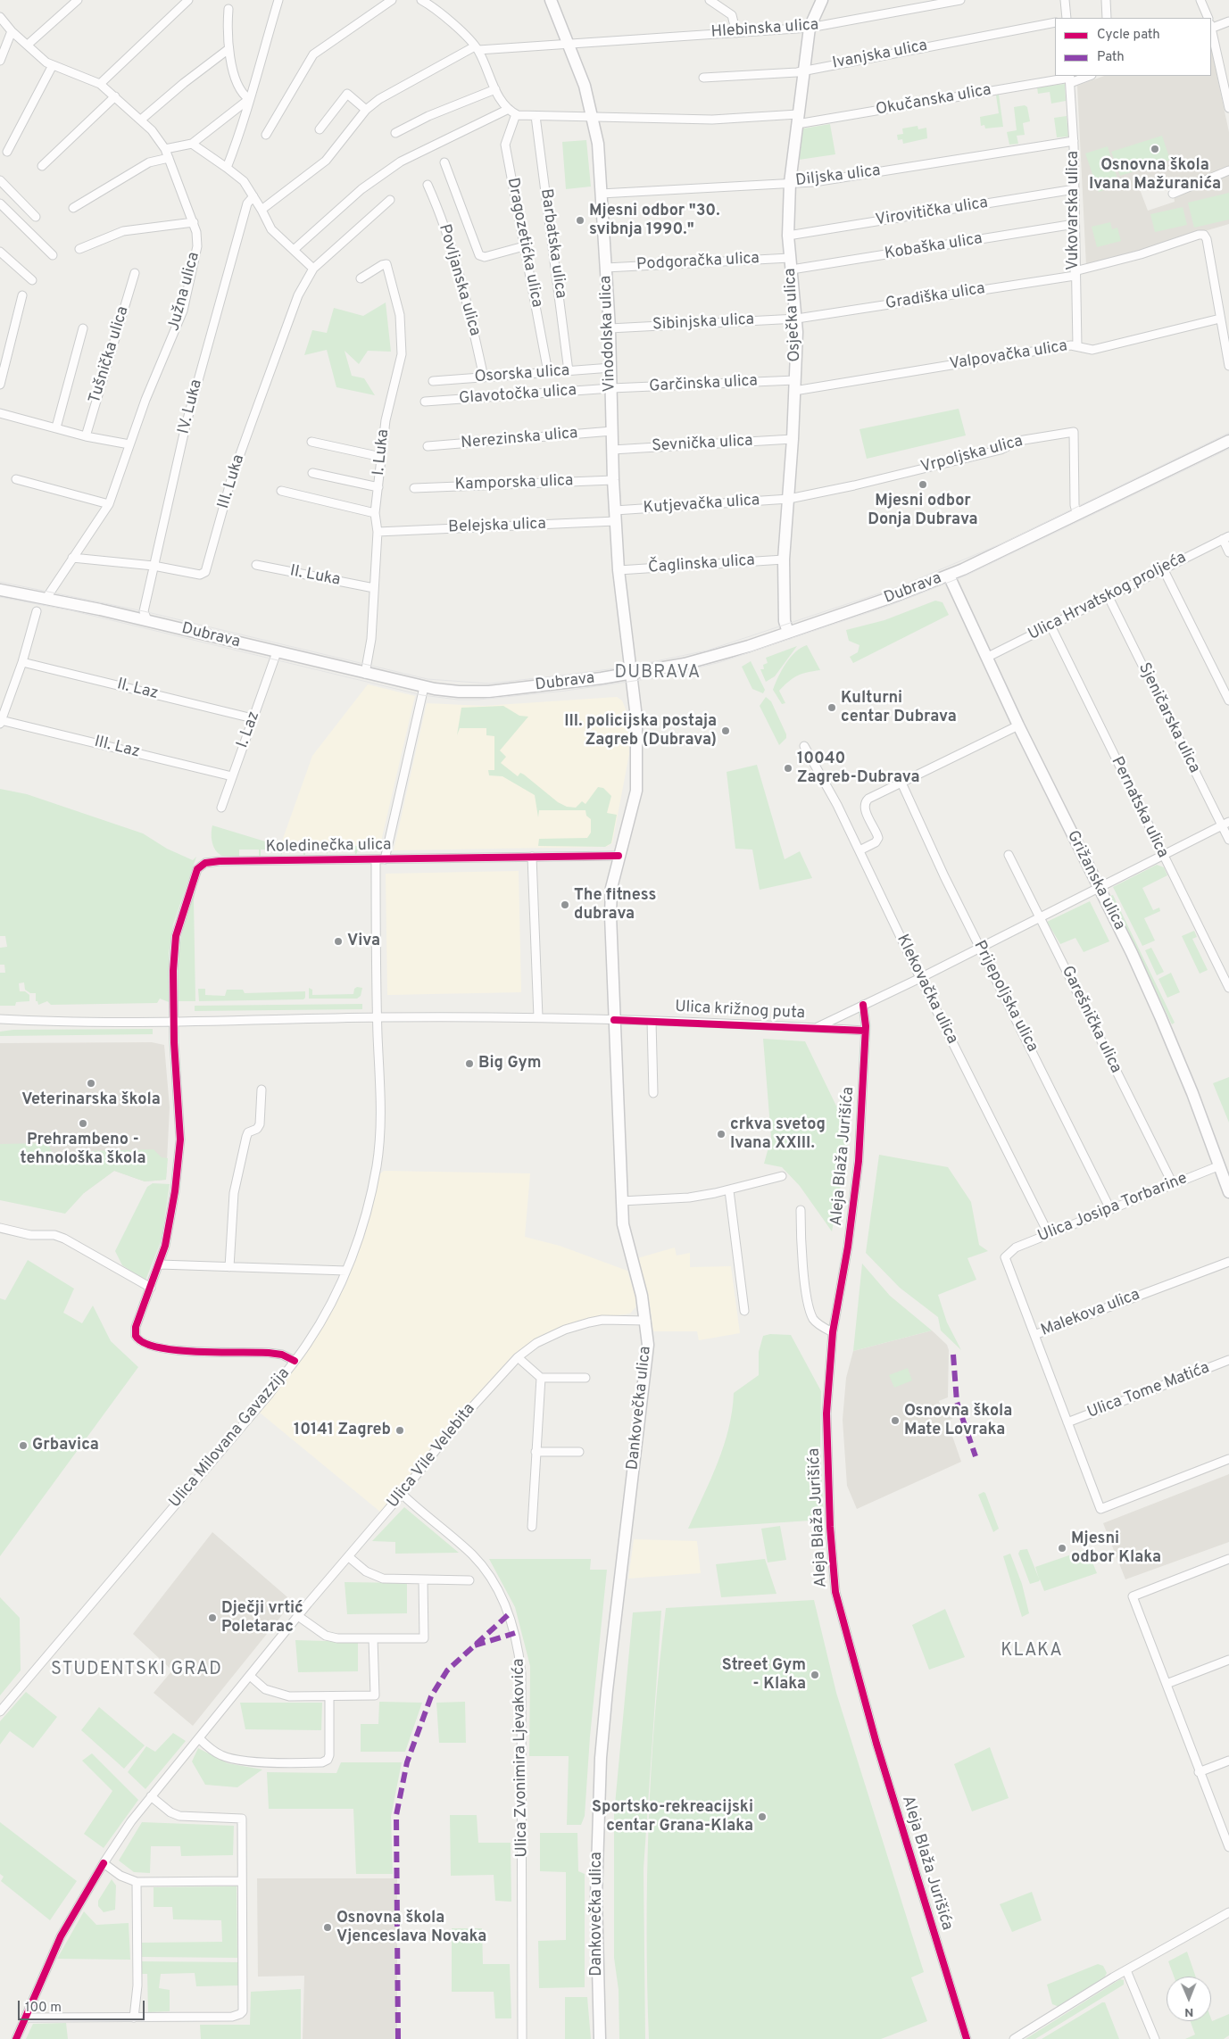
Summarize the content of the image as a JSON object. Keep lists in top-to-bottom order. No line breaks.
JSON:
{"streets":{"main road":["Osječka ulica","Vinodolska ulica","Dubrava","Grižanska ulica","Dankovečka ulica"],"street":["Hlebinska ulica","Ivanjska ulica","Okučanska ulica","Diljska ulica","Vukovarska ulica","Virovitička ulica","Dragozetićka ulica","Barbatska ulica","Kobaška ulica","Podgoračka ulica","Povljanska ulica","Južna ulica","Gradiška ulica","Sibinjska ulica","Tušnička ulica","Valpovačka ulica","Osorska ulica","Garčinska ulica","Glavotočka ulica","IV. Luka","Nerezinska ulica","Sevnička ulica","I. Luka","Vrpoljska ulica","III. Luka","Kamporska ulica","Kutjevačka ulica","Belejska ulica","Čaglinska ulica","II. Luka","Ulica Hrvatskog proljeća","II. Laz","Sjeničarska ulica","I. Laz","III. Laz","Pernatska ulica","Koledinečka ulica","Klekovačka ulica","Prijepoljska ulica","Ulica križnog puta","Garešnička ulica","Aleja Blaža Jurišića","Ulica Josipa Torbarine","Malekova ulica","Ulica Tome Matića","Ulica Milovana Gavazzija","Ulica Vile Velebita","Ulica Zvonimira Ljevakovića"]},"crossings":[["Hlebinska ulica","Osječka ulica"],["Hlebinska ulica","Vinodolska ulica"],["Ivanjska ulica","Osječka ulica"],["Okučanska ulica","Vukovarska ulica"],["Okučanska ulica","Dragozetićka ulica"],["Okučanska ulica","Barbatska ulica"],["Okučanska ulica","Osječka ulica"],["Okučanska ulica","Vinodolska ulica"],["Diljska ulica","Vukovarska ulica"],["Diljska ulica","Osječka ulica"],["Diljska ulica","Vinodolska ulica"],["Vukovarska ulica","Virovitička ulica"],["Vukovarska ulica","Kobaška ulica"],["Vukovarska ulica","Gradiška ulica"],["Vukovarska ulica","Valpovačka ulica"],["Virovitička ulica","Osječka ulica"],["Dragozetićka ulica","Osorska ulica"],["Barbatska ulica","Osorska ulica"],["Kobaška ulica","Osječka ulica"],["Podgoračka ulica","Osječka ulica"],["Podgoračka ulica","Vinodolska ulica"],["Povljanska ulica","Osorska ulica"],["Južna ulica","III. Luka"],["Južna ulica","Dubrava"],["Gradiška ulica","Osječka ulica"],["Gradiška ulica","Sibinjska ulica"],["Gradiška ulica","Valpovačka ulica"],["Osječka ulica","Sibinjska ulica"],["Osječka ulica","Valpovačka ulica"],["Osječka ulica","Garčinska ulica"],["Osječka ulica","Sevnička ulica"],["Osječka ulica","Vrpoljska ulica"],["Osječka ulica","Kutjevačka ulica"],["Osječka ulica","Čaglinska ulica"],["Osječka ulica","Dubrava"],["Sibinjska ulica","Vinodolska ulica"],["Vinodolska ulica","Osorska ulica"],["Vinodolska ulica","Garčinska ulica"],["Vinodolska ulica","Glavotočka ulica"],["Vinodolska ulica","Nerezinska ulica"],["Vinodolska ulica","Sevnička ulica"],["Vinodolska ulica","Kamporska ulica"],["Vinodolska ulica","Kutjevačka ulica"],["Vinodolska ulica","Belejska ulica"],["Vinodolska ulica","Čaglinska ulica"],["Vinodolska ulica","Dubrava"],["Vinodolska ulica","Dankovečka ulica"],["Valpovačka ulica","Garčinska ulica"],["Garčinska ulica","Glavotočka ulica"],["IV. Luka","III. Luka"],["IV. Luka","Dubrava"],["I. Luka","Belejska ulica"],["I. Luka","II. Luka"],["I. Luka","Dubrava"],["Vrpoljska ulica","Kutjevačka ulica"],["Vrpoljska ulica","Dubrava"],["Kutjevačka ulica","Belejska ulica"],["Dubrava","I. Laz"],["Dubrava","Grižanska ulica"],["Dubrava","Dankovečka ulica"],["Ulica Hrvatskog proljeća","Sjeničarska ulica"],["Ulica Hrvatskog proljeća","Pernatska ulica"],["Ulica Hrvatskog proljeća","Grižanska ulica"],["II. Laz","I. Laz"],["Sjeničarska ulica","Ulica križnog puta"],["I. Laz","III. Laz"],["Pernatska ulica","Ulica križnog puta"],["Koledinečka ulica","Dankovečka ulica"],["Koledinečka ulica","Ulica Milovana Gavazzija"],["Grižanska ulica","Ulica križnog puta"],["Grižanska ulica","Ulica Josipa Torbarine"],["Klekovačka ulica","Ulica križnog puta"],["Klekovačka ulica","Ulica Josipa Torbarine"],["Prijepoljska ulica","Ulica križnog puta"],["Prijepoljska ulica","Ulica Josipa Torbarine"],["Ulica križnog puta","Garešnička ulica"],["Ulica križnog puta","Aleja Blaža Jurišića"],["Ulica križnog puta","Dankovečka ulica"],["Garešnička ulica","Ulica Josipa Torbarine"],["Ulica Josipa Torbarine","Malekova ulica"],["Dankovečka ulica","Ulica Vile Velebita"],["Ulica Vile Velebita","Ulica Zvonimira Ljevakovića"]],"districts":["DUBRAVA","KLAKA","STUDENTSKI GRAD"],"places":["Osnovna škola Ivana Mažuranića","Mjesni odbor \"30. svibnja 1990.\"","Mjesni odbor Donja Dubrava","Kulturni centar Dubrava","III. policijska postaja Zagreb (Dubrava)","10040 Zagreb-Dubrava","The fitness dubrava","Viva","Big Gym","Veterinarska škola","Prehrambeno - tehnološka škola","crkva svetog Ivana XXIII.","Osnovna škola Mate Lovraka","10141 Zagreb","Grbavica","Mjesni odbor Klaka","Dječji vrtić Poletarac","Street Gym - Klaka","Sportsko-rekreacijski centar Grana-Klaka","Osnovna škola Vjenceslava Novaka"],"legend":["Cycle path","Path"],"scale_bar":"100 m","north":"bottom"}
